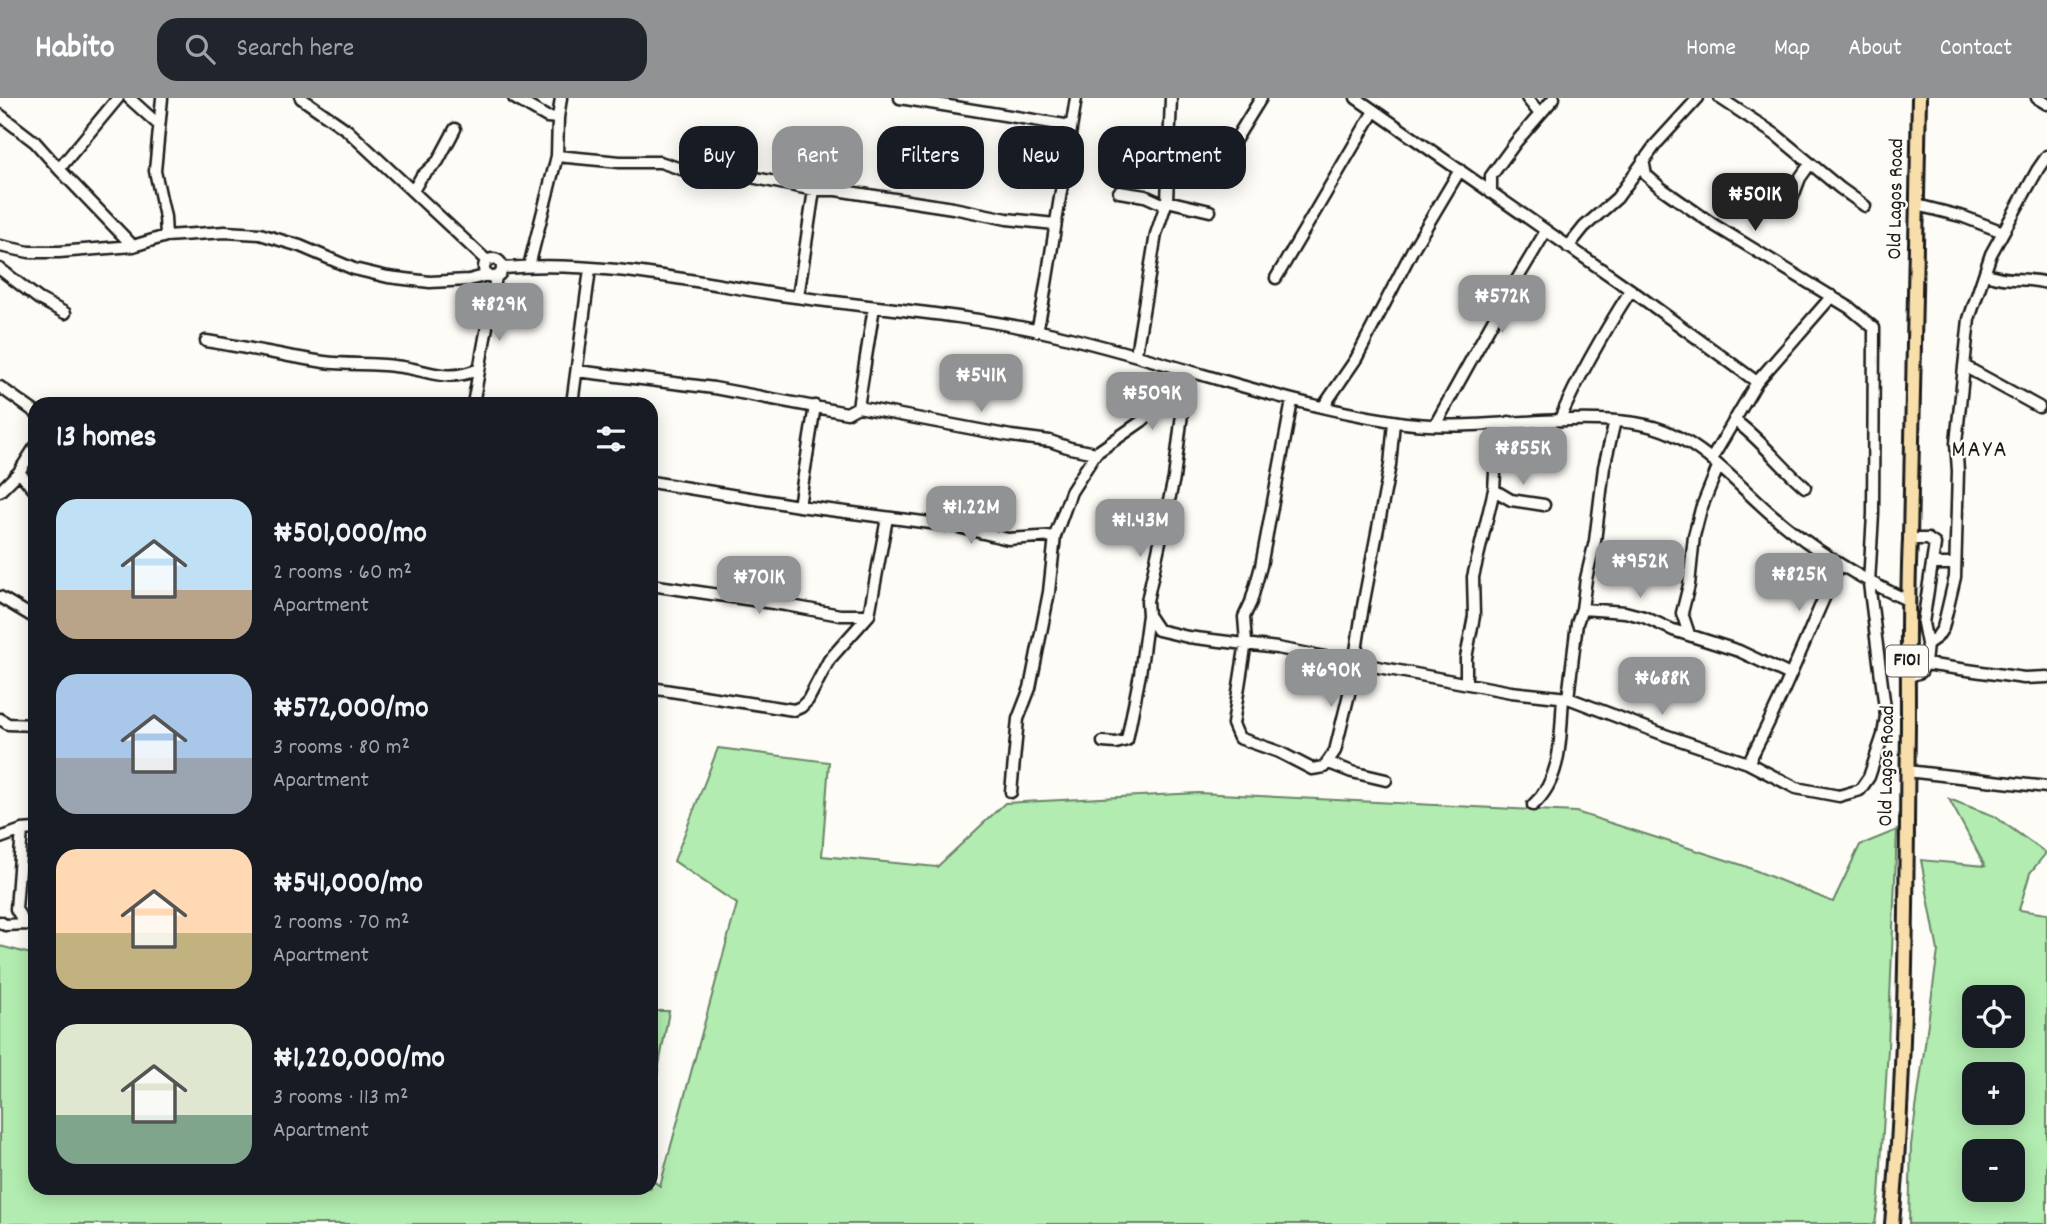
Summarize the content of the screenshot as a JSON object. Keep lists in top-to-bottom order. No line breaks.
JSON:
{"streets":{"main road":["Old Lagos Road","F101"]},"districts":["MAYA"],"page":{"header":"Habito","search":"Search here","nav":["Home","Map","About","Contact"],"chip":["Buy","Rent","Filters","New","Apartment"],"price":["₦501K","₦572K","₦829K","₦541K","₦509K","₦855K","₦1.22M","₦1.43M","₦952K","₦825K","₦701K","₦690K","₦688K"],"heading":"13 homes","list":[{"name":"₦501,000/mo","note":"2 rooms · 60 m² · Apartment"},{"name":"₦572,000/mo","note":"3 rooms · 80 m² · Apartment"},{"name":"₦541,000/mo","note":"2 rooms · 70 m² · Apartment"},{"name":"₦1,220,000/mo","note":"3 rooms · 113 m² · Apartment"}],"map_buttons":["+","−"]}}
